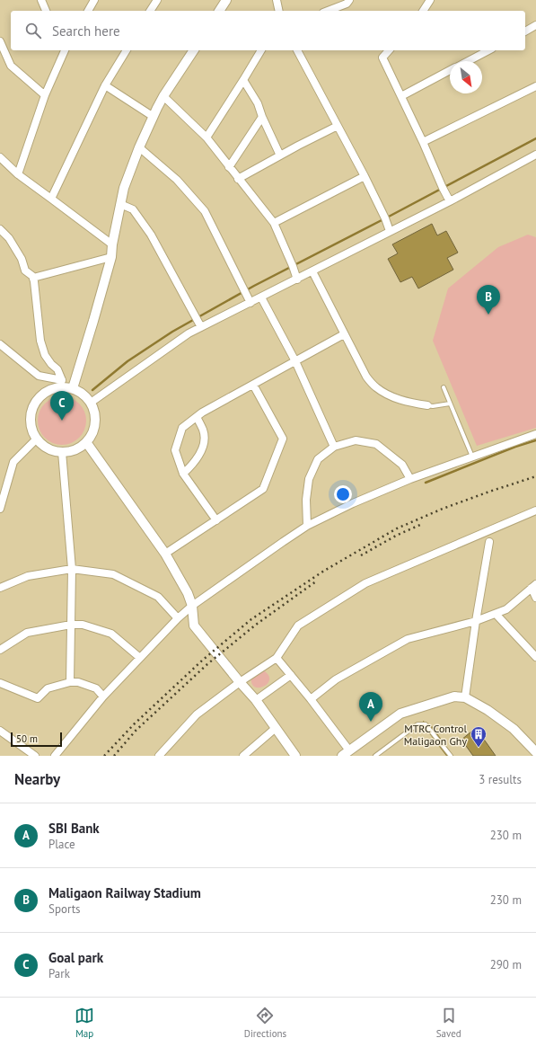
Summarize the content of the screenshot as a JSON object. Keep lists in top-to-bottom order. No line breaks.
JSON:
{"places":{"building":["MTRC Control Maligaon Ghy"]},"scale_bar":"50 m","north":"bottom right","page":{"search":"Search here","pins":["B","C","A"],"scale":"50 m","heading":["Nearby","3 results"],"list":[{"mark":"A","name":"SBI Bank","note":"Place","value":"230 m"},{"mark":"B","name":"Maligaon Railway Stadium","note":"Sports","value":"230 m"},{"mark":"C","name":"Goal park","note":"Park","value":"290 m"}],"nav":["Map","Directions","Saved"]}}
